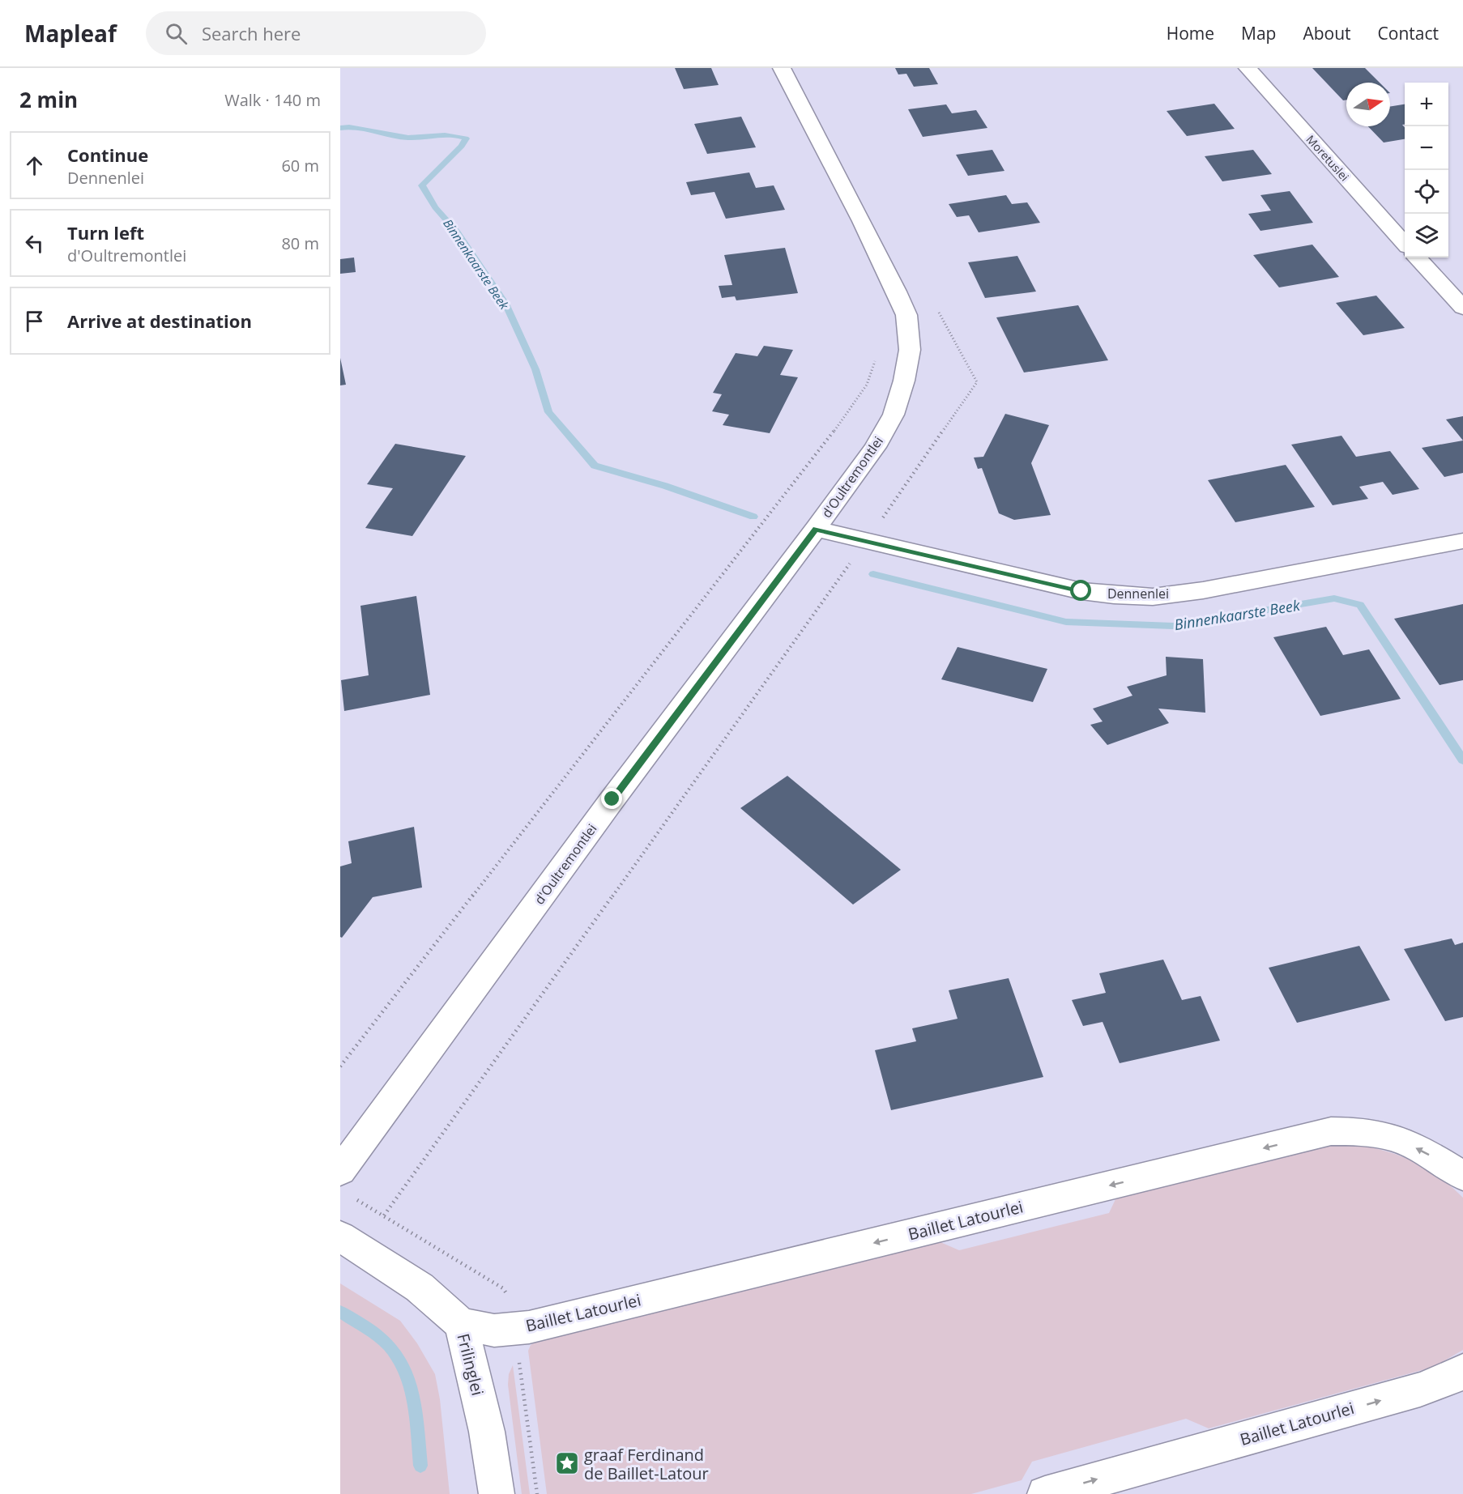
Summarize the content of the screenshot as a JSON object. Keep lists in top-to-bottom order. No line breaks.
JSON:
{"streets":{"street":["Moretuslei","d'Oultremontlei","Dennenlei","Baillet Latourlei","Frilinglei"]},"crossings":[["d'Oultremontlei","Dennenlei"],["Baillet Latourlei","Frilinglei"]],"water":["Binnenkaarste Beek"],"places":{"place":["graaf Ferdinand de Baillet-Latour"]},"north":"right","page":{"header":"Mapleaf","search":"Search here","nav":["Home","Map","About","Contact"],"heading":["2 min","Walk · 140 m"],"map_buttons":["+","−"],"list":[["Continue","Dennenlei","60 m"],["Turn left","d'Oultremontlei","80 m"],"Arrive at destination"]}}
